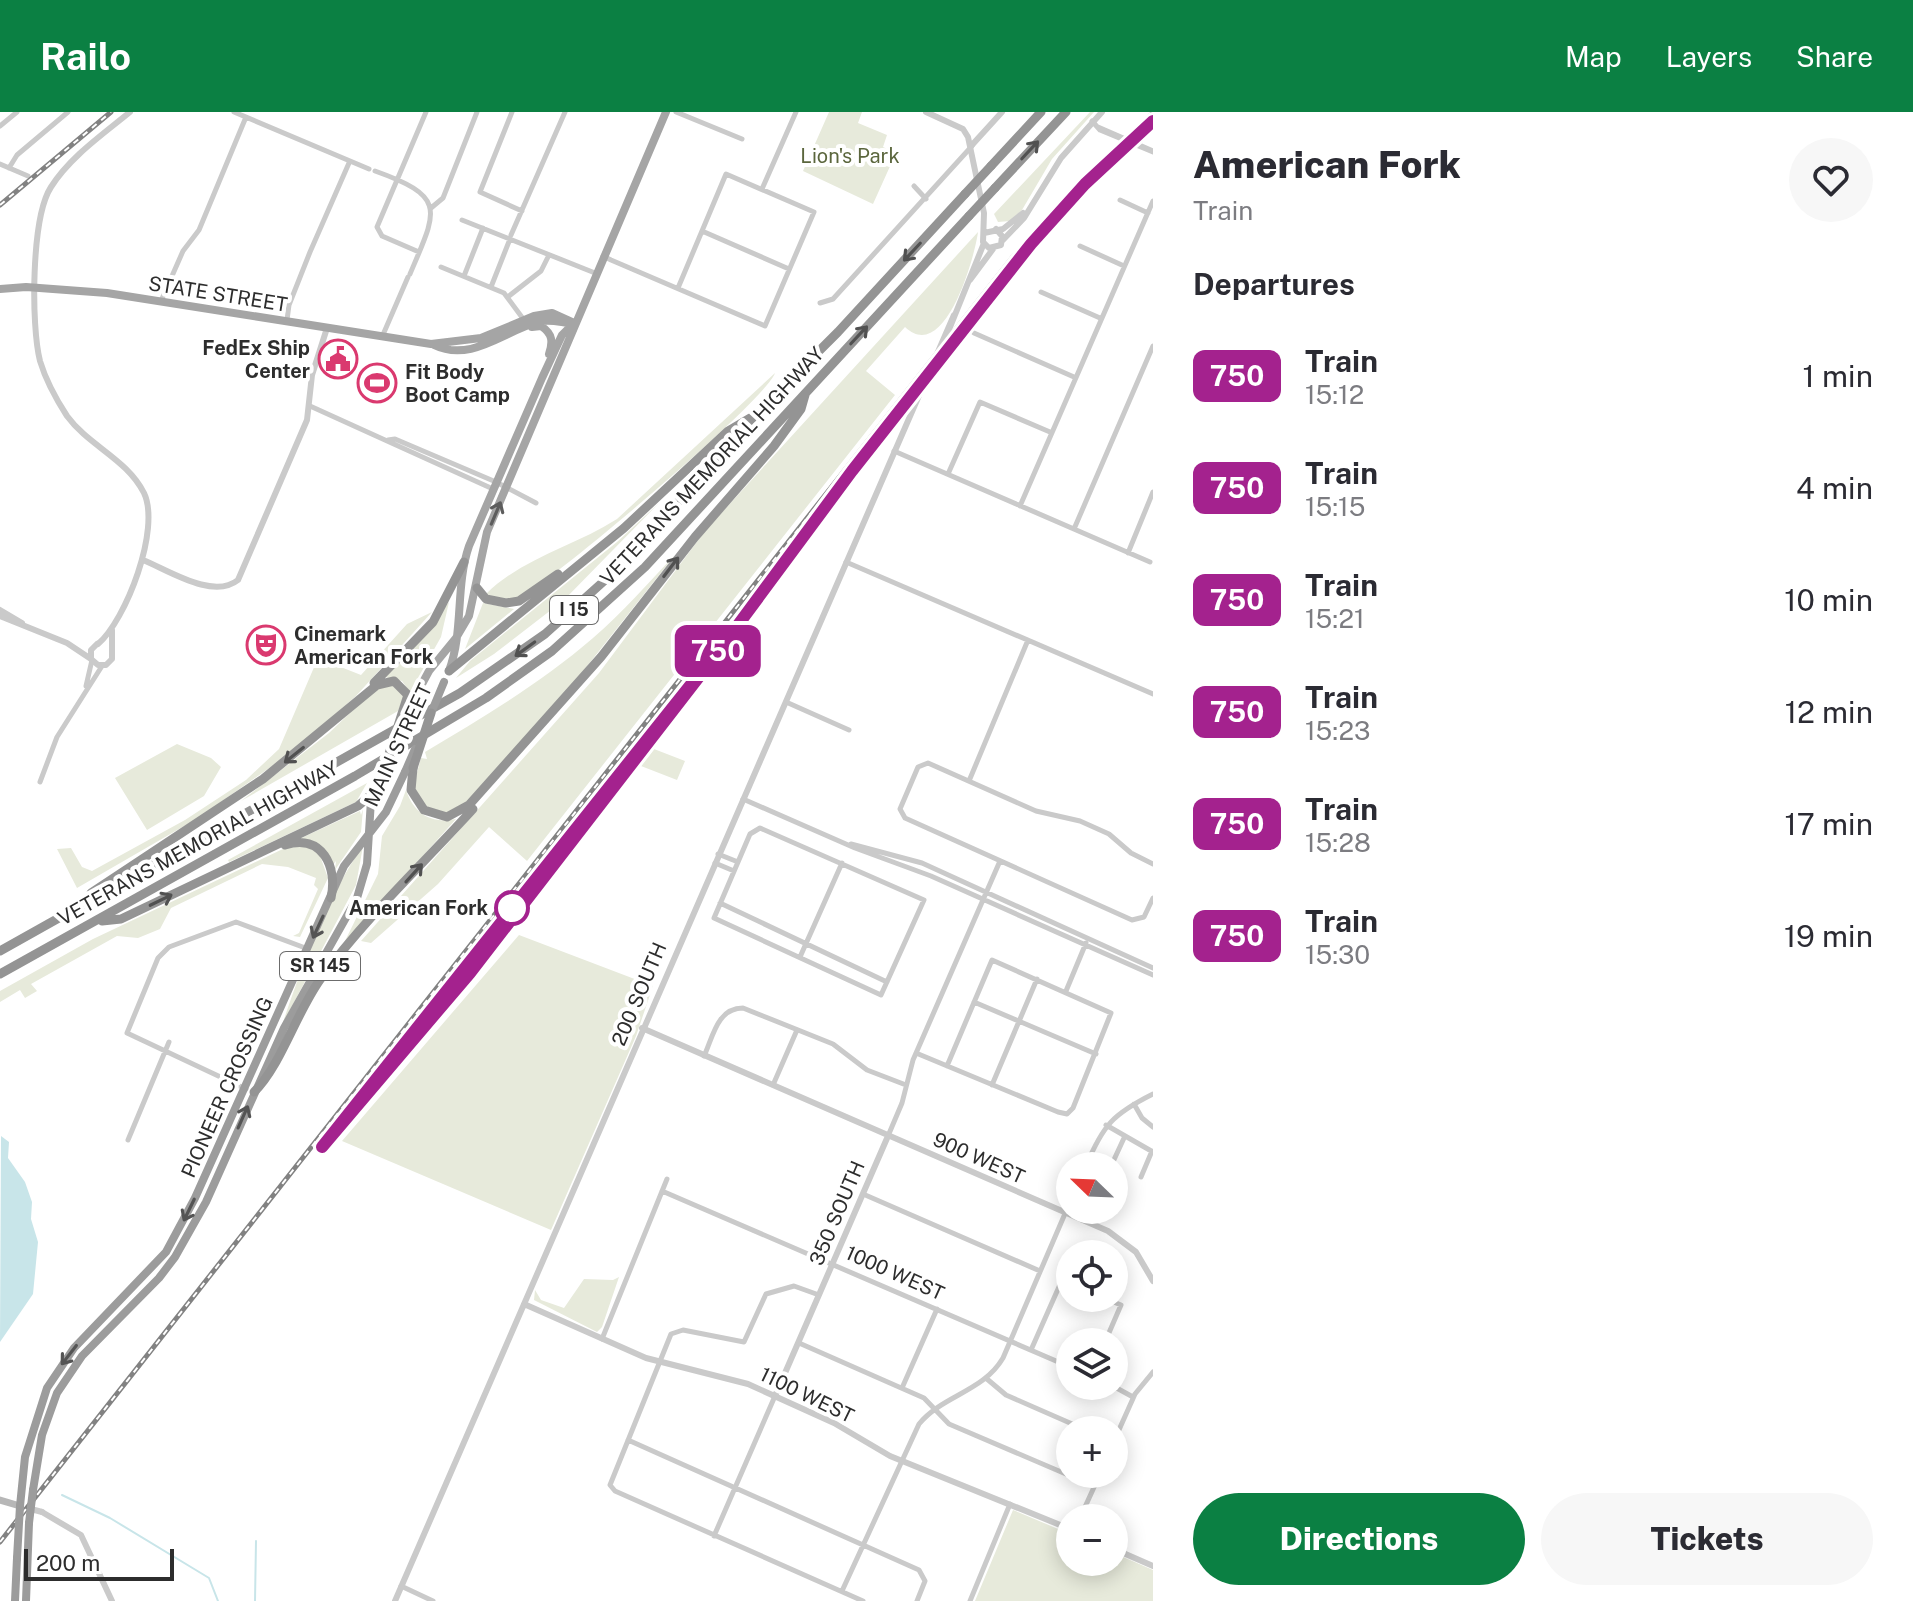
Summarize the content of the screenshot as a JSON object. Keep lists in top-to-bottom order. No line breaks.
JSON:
{"streets":{"highway":["VETERANS MEMORIAL HIGHWAY","I 15","MAIN STREET","SR 145","PIONEER CROSSING"],"main road":["STATE STREET"],"street":["200 SOUTH","900 WEST","350 SOUTH","1000 WEST","1100 WEST"]},"crossings":[["STATE STREET","MAIN STREET"],["MAIN STREET","PIONEER CROSSING"],["200 SOUTH","900 WEST"],["200 SOUTH","1100 WEST"],["900 WEST","350 SOUTH"],["350 SOUTH","1000 WEST"],["350 SOUTH","1100 WEST"]],"parks":["Lion's Park"],"places":{"public building":["FedEx Ship Center"],"sports":["Fit Body Boot Camp"],"theatre":["Cinemark American Fork"],"other":["American Fork"]},"scale_bar":"200 m","north":"top left","page":{"header":"Railo","nav":["Map","Layers","Share"],"on_map":"750","heading":[["American Fork","Train"],"Departures"],"list":[{"mark":"750","name":"Train","note":"15:12","value":"1 min"},{"mark":"750","name":"Train","note":"15:15","value":"4 min"},{"mark":"750","name":"Train","note":"15:21","value":"10 min"},{"mark":"750","name":"Train","note":"15:23","value":"12 min"},{"mark":"750","name":"Train","note":"15:28","value":"17 min"},{"mark":"750","name":"Train","note":"15:30","value":"19 min"}],"map_buttons":["+","−"],"buttons":["Directions","Tickets"],"scale":"200 m"}}
